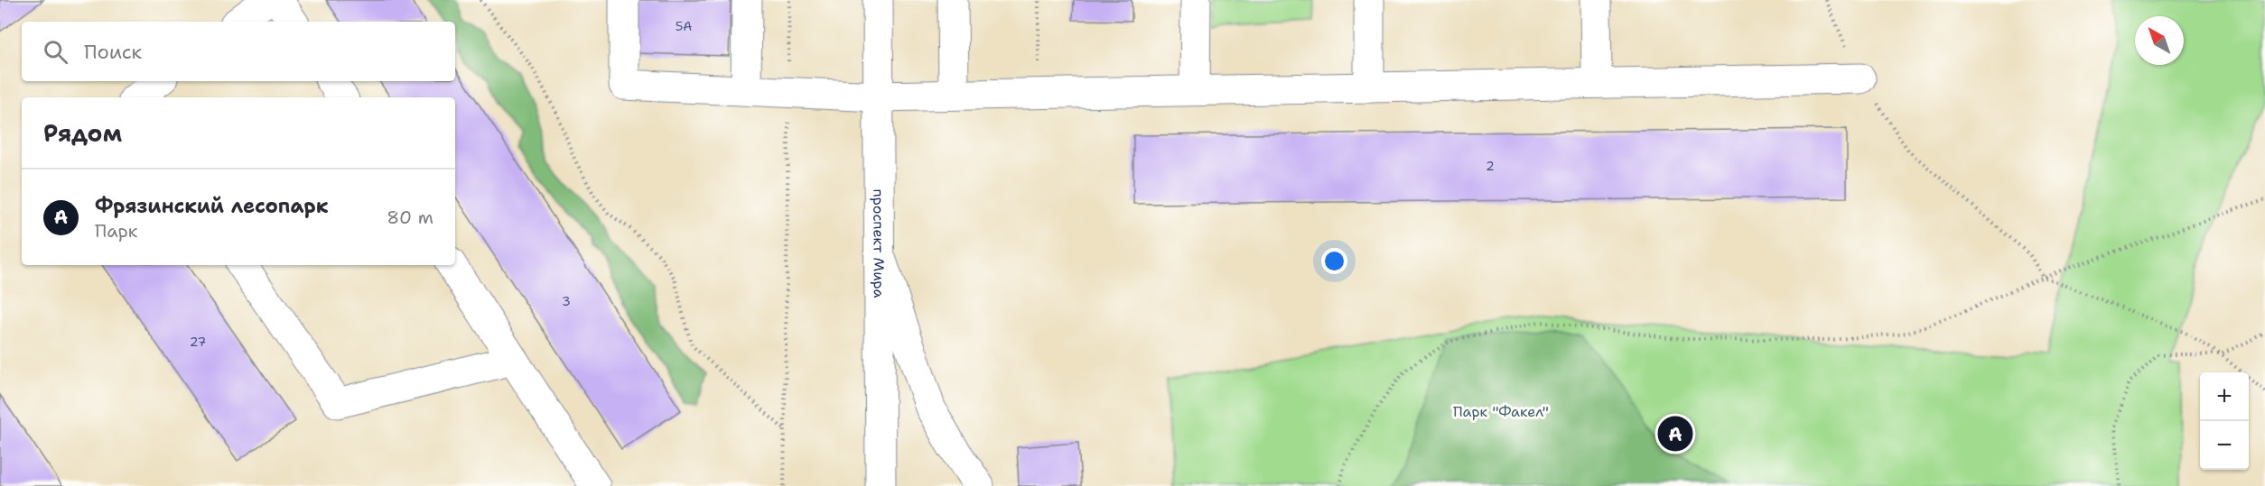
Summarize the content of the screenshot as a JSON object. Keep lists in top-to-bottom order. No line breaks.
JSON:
{"streets":{"main road":["проспект Мира"]},"parks":["Парк \"Факел\""],"house_numbers":["5А","2","3","27"],"north":"top left","page":{"search":"Поиск","heading":"Рядом","list":[{"mark":"A","name":"Фрязинский лесопарк","note":"Парк","value":"80 m"}],"map_buttons":["+","−"],"pins":"A"}}
